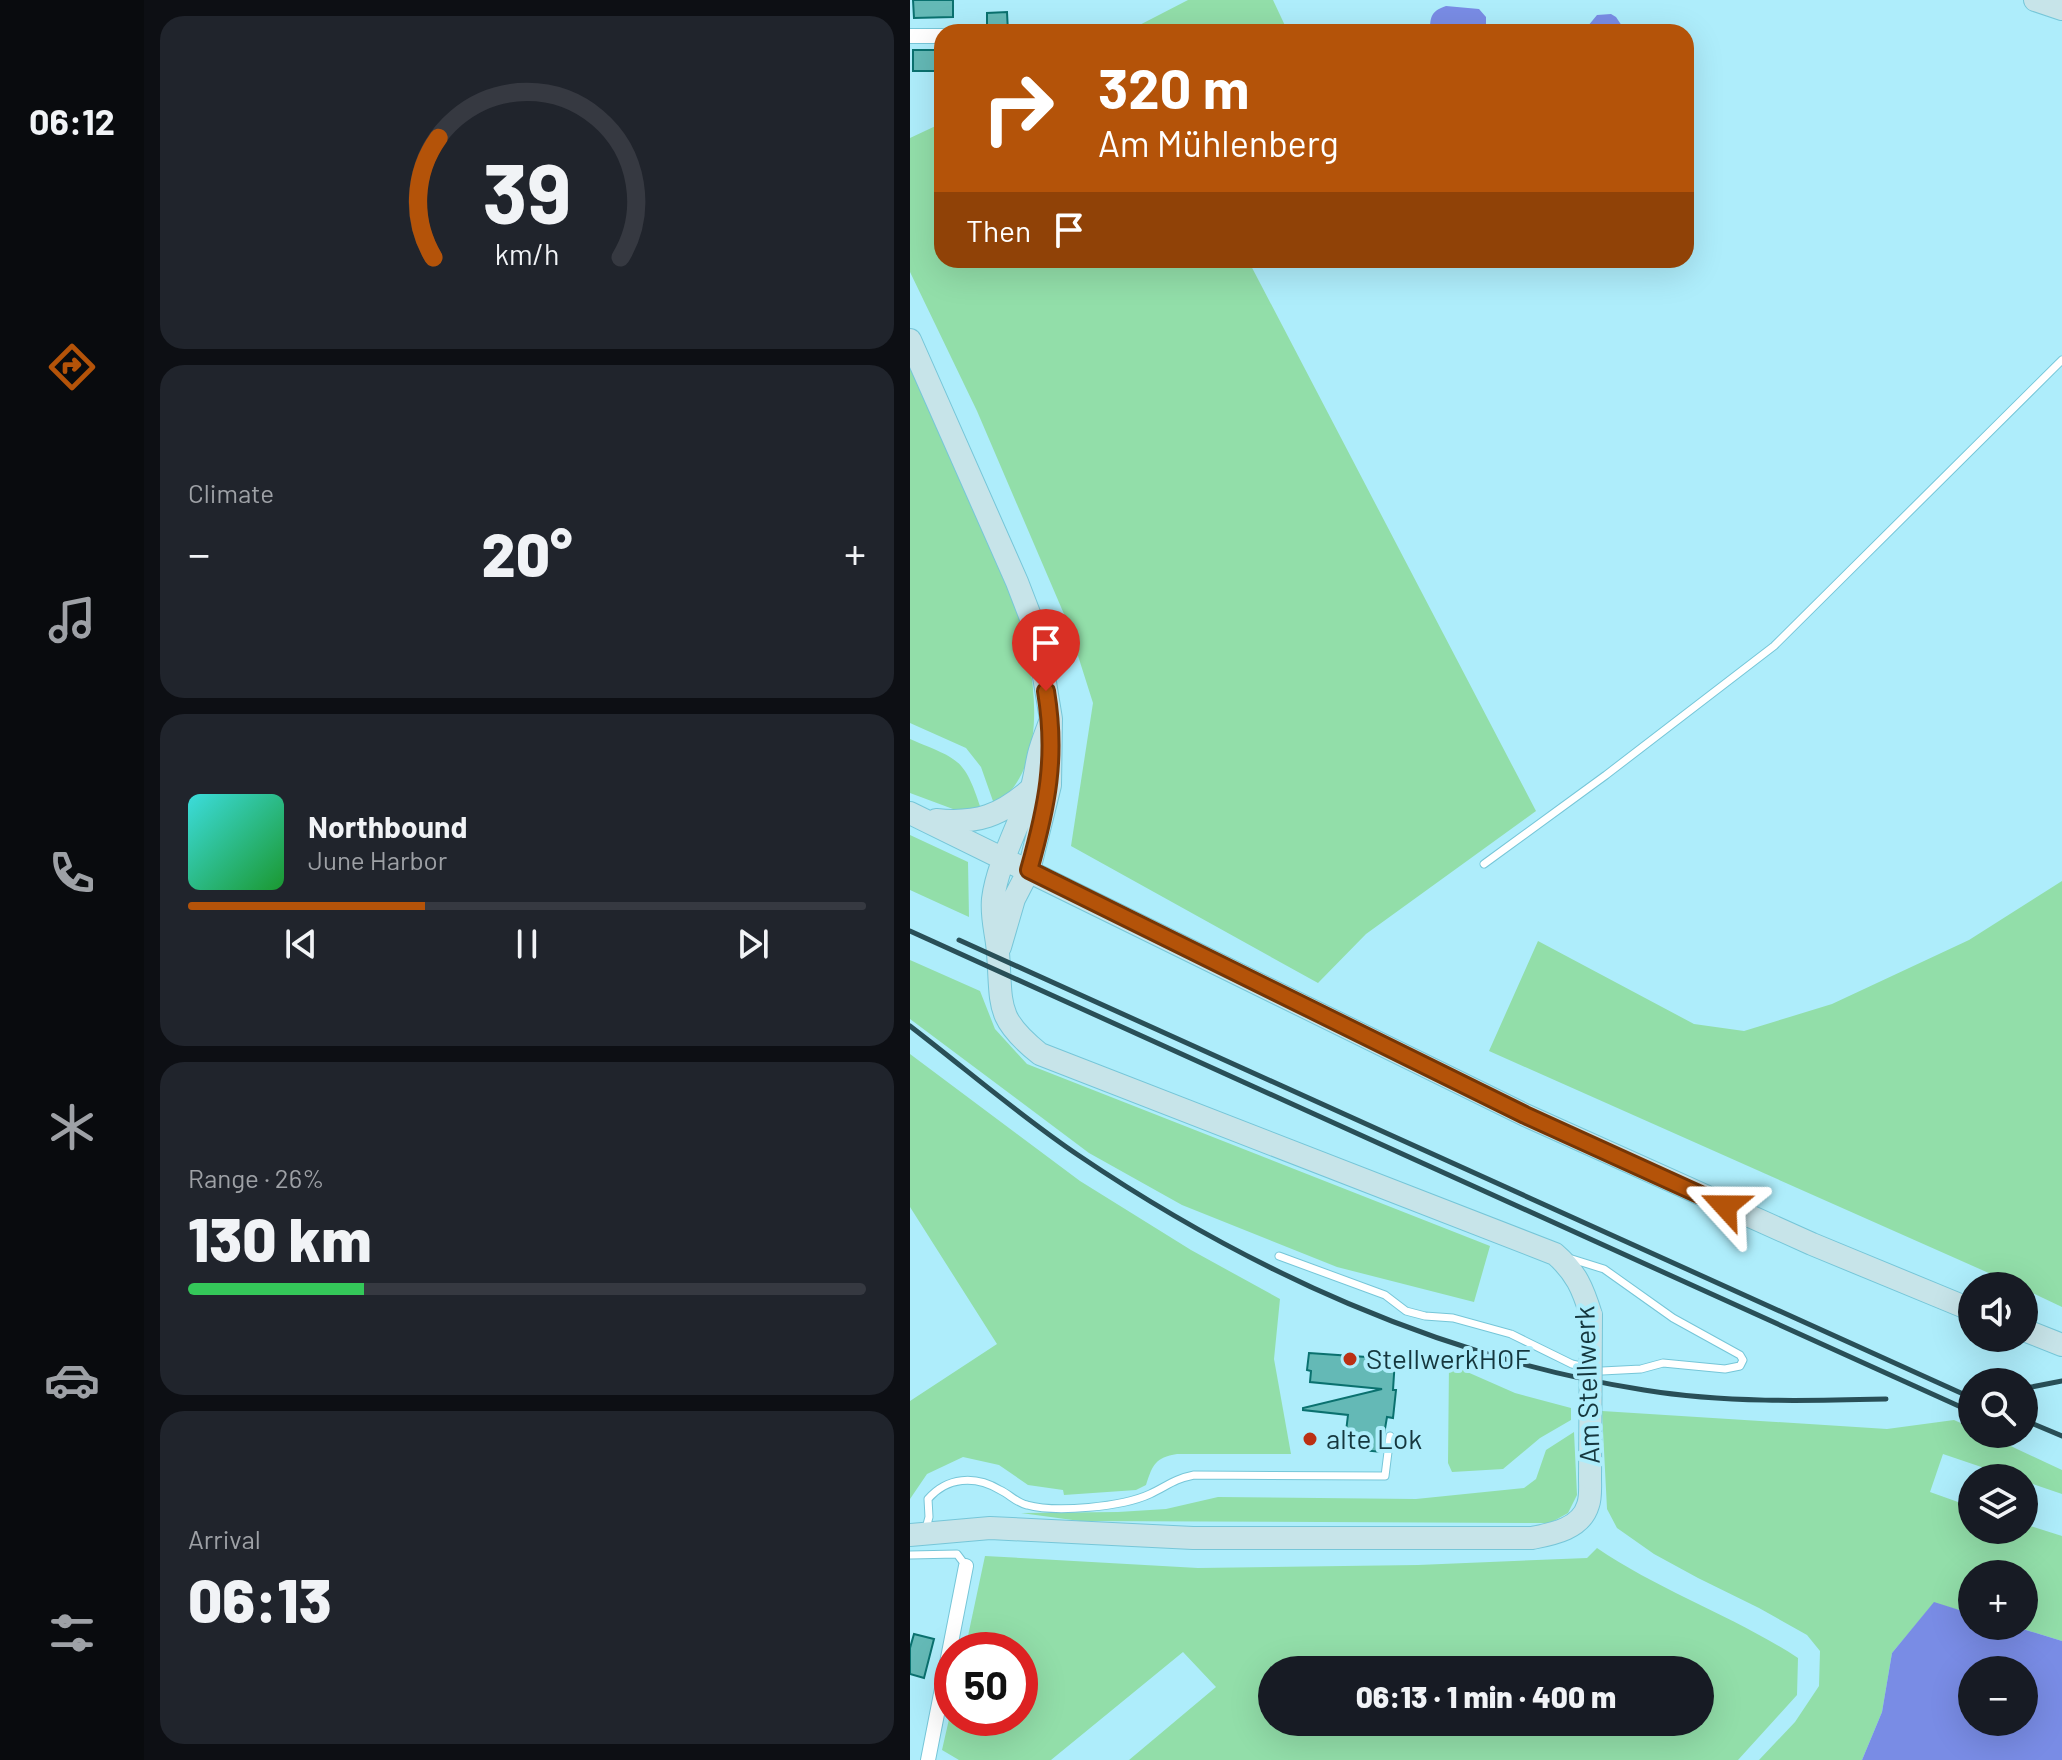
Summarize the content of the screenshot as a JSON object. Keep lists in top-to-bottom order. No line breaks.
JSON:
{"streets":{"street":["Am Stellwerk"]},"places":["StellwerkHOF","alte Lok"],"page":{"tabs":"06:12","turn":["320 m","Am Mühlenberg"],"then":"Then","tile":["Climate",["Range · 26%","130 km"],["Arrival","06:13"]],"heat":["−","20°","+"],"song":["Northbound","June Harbor"],"map_buttons":["+","−"],"limit":"50","trip":"06:13 · 1 min · 400 m","gauge":["39","km/h"]}}
